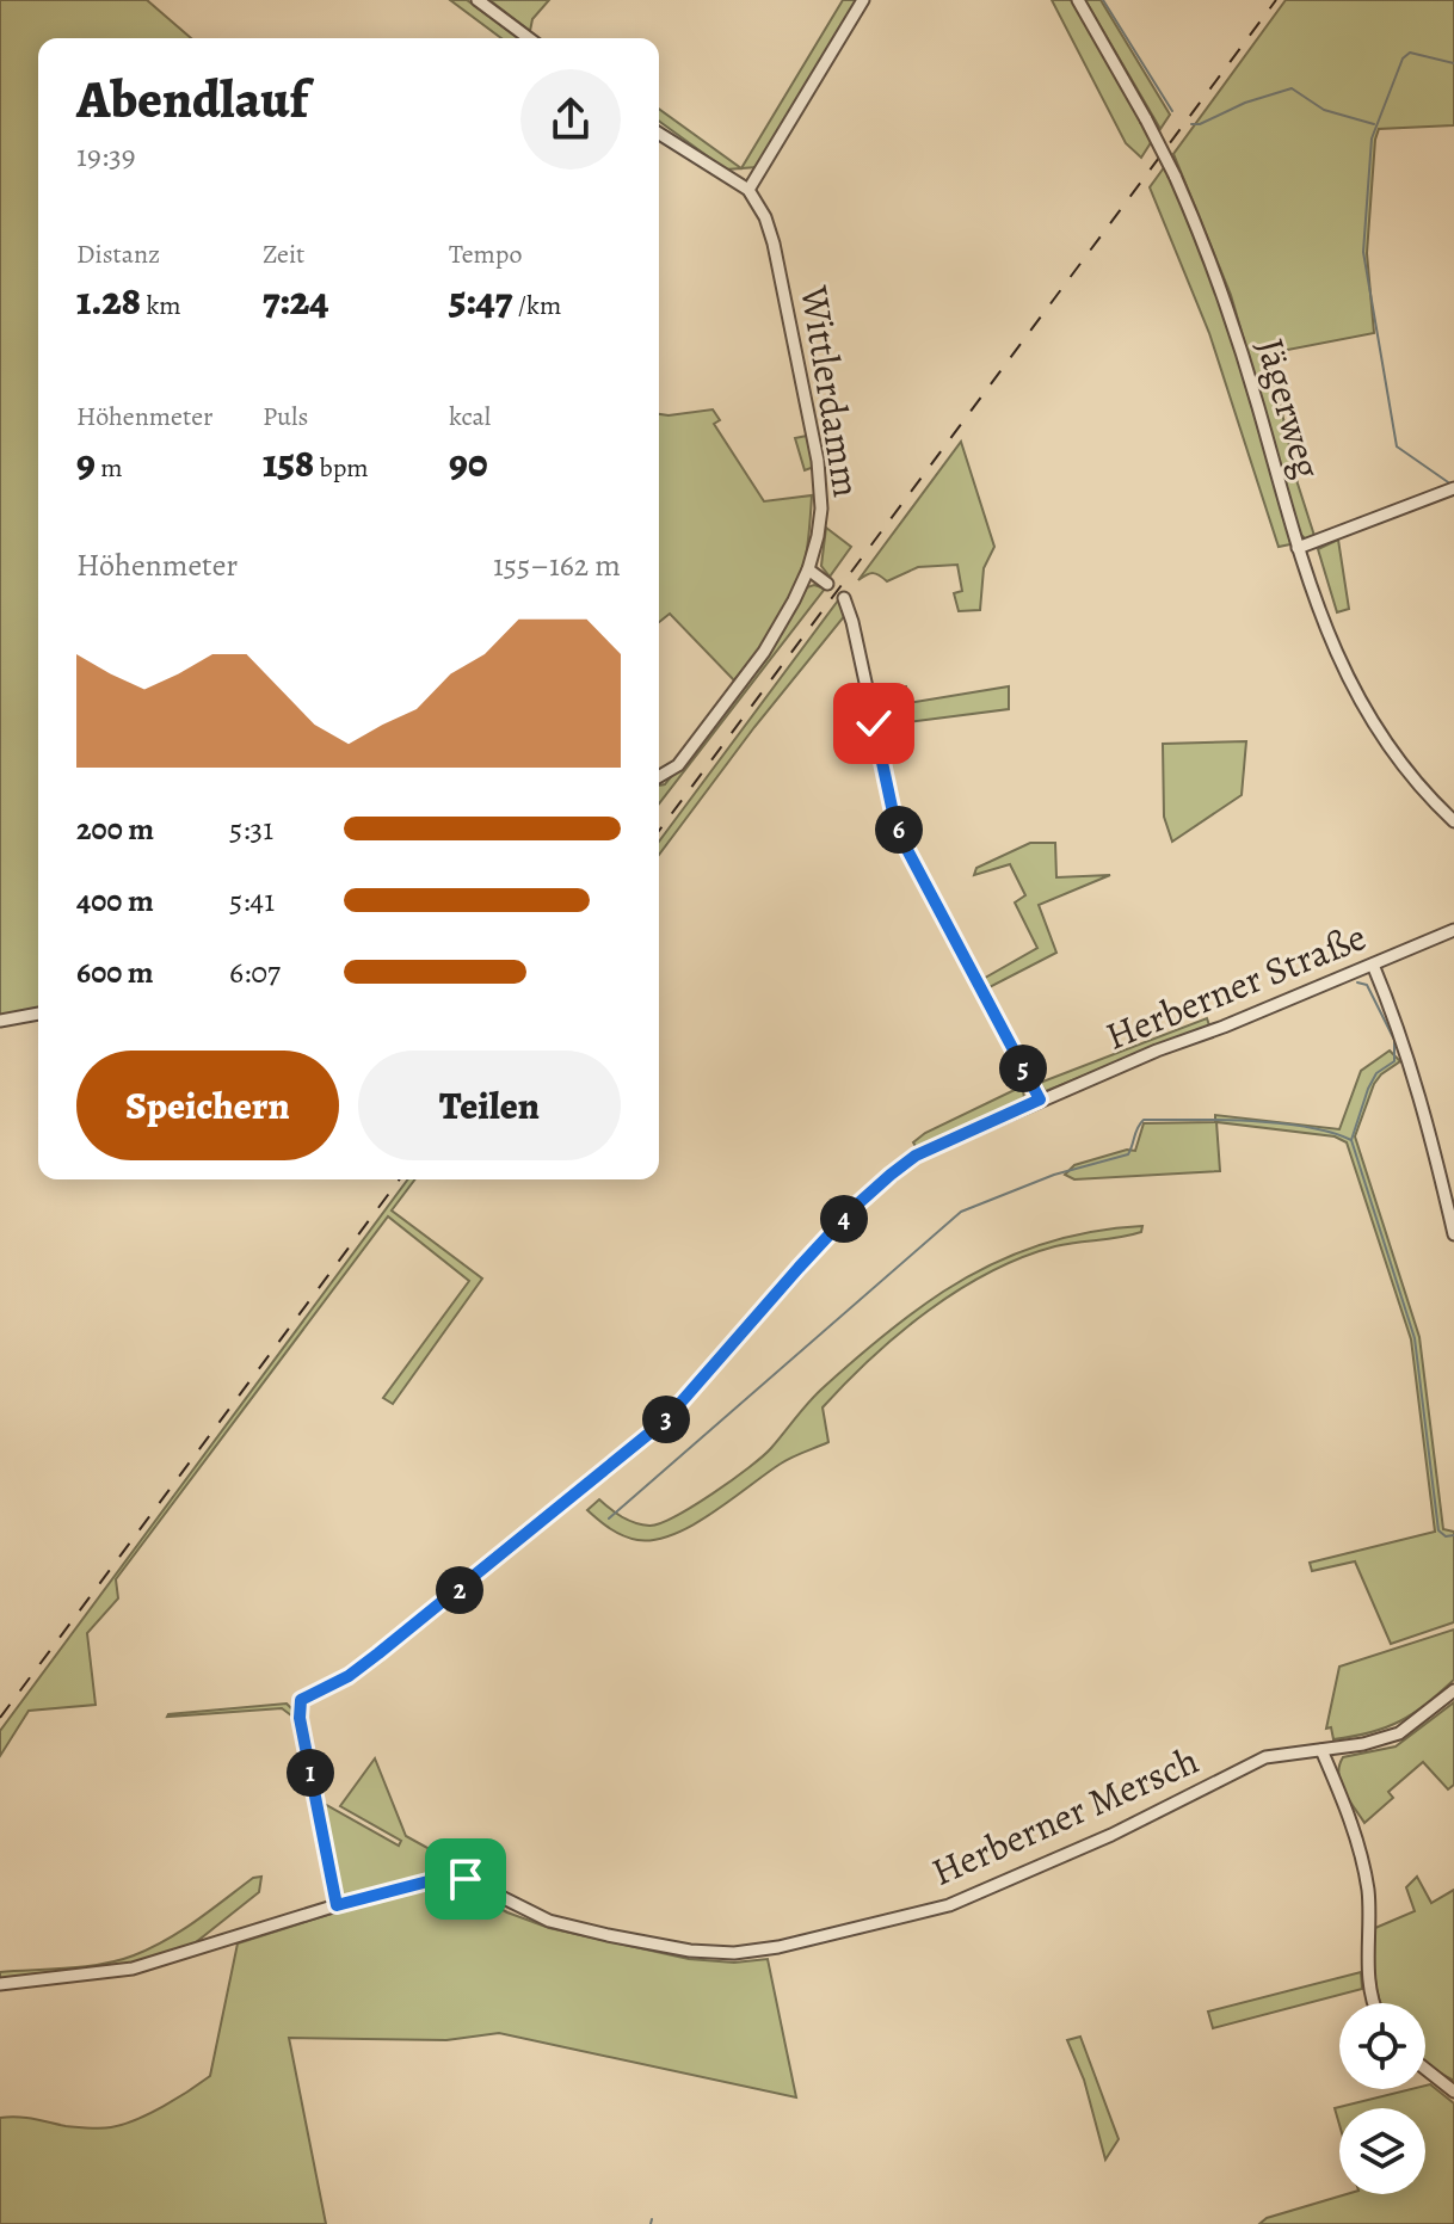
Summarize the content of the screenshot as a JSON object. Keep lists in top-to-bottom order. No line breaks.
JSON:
{"streets":{"street":["Wittlerdamm","Jägerweg","Herberner Straße","Herberner Mersch"]},"crossings":[["Herberner Straße","Herberner Mersch"]],"page":{"heading":["Abendlauf","19:39"],"stats":[["Distanz","1.28 km"],["Zeit","7:24"],["Tempo","5:47 /km"],["Höhenmeter","9 m"],["Puls","158 bpm"],["kcal","90"]],"chart":["Höhenmeter","155–162 m"],"list":[{"name":"200 m","note":"5:31"},{"name":"400 m","note":"5:41"},{"name":"600 m","note":"6:07"}],"pins":["6","5","4","3","2","1"],"buttons":["Speichern","Teilen"]}}
